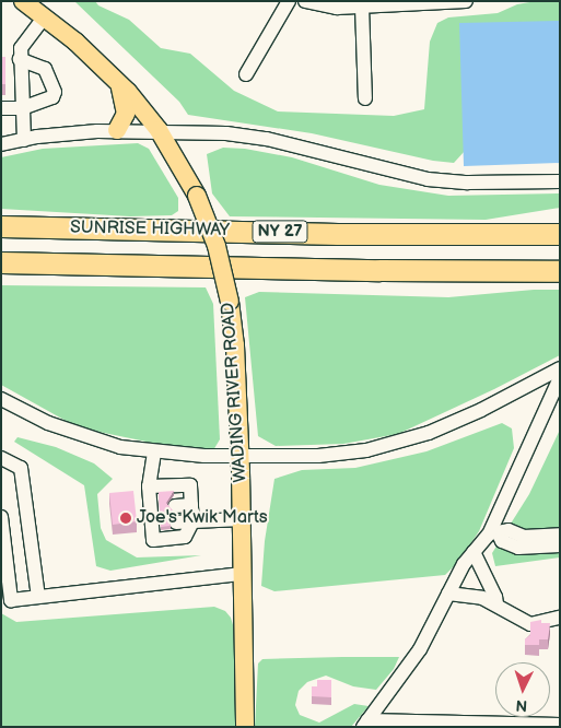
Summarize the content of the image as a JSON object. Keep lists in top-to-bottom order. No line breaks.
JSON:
{"streets":{"highway":["SUNRISE HIGHWAY","NY 27"],"main road":["WADING RIVER ROAD"]},"places":["Joe's Kwik Marts"],"north":"bottom"}
